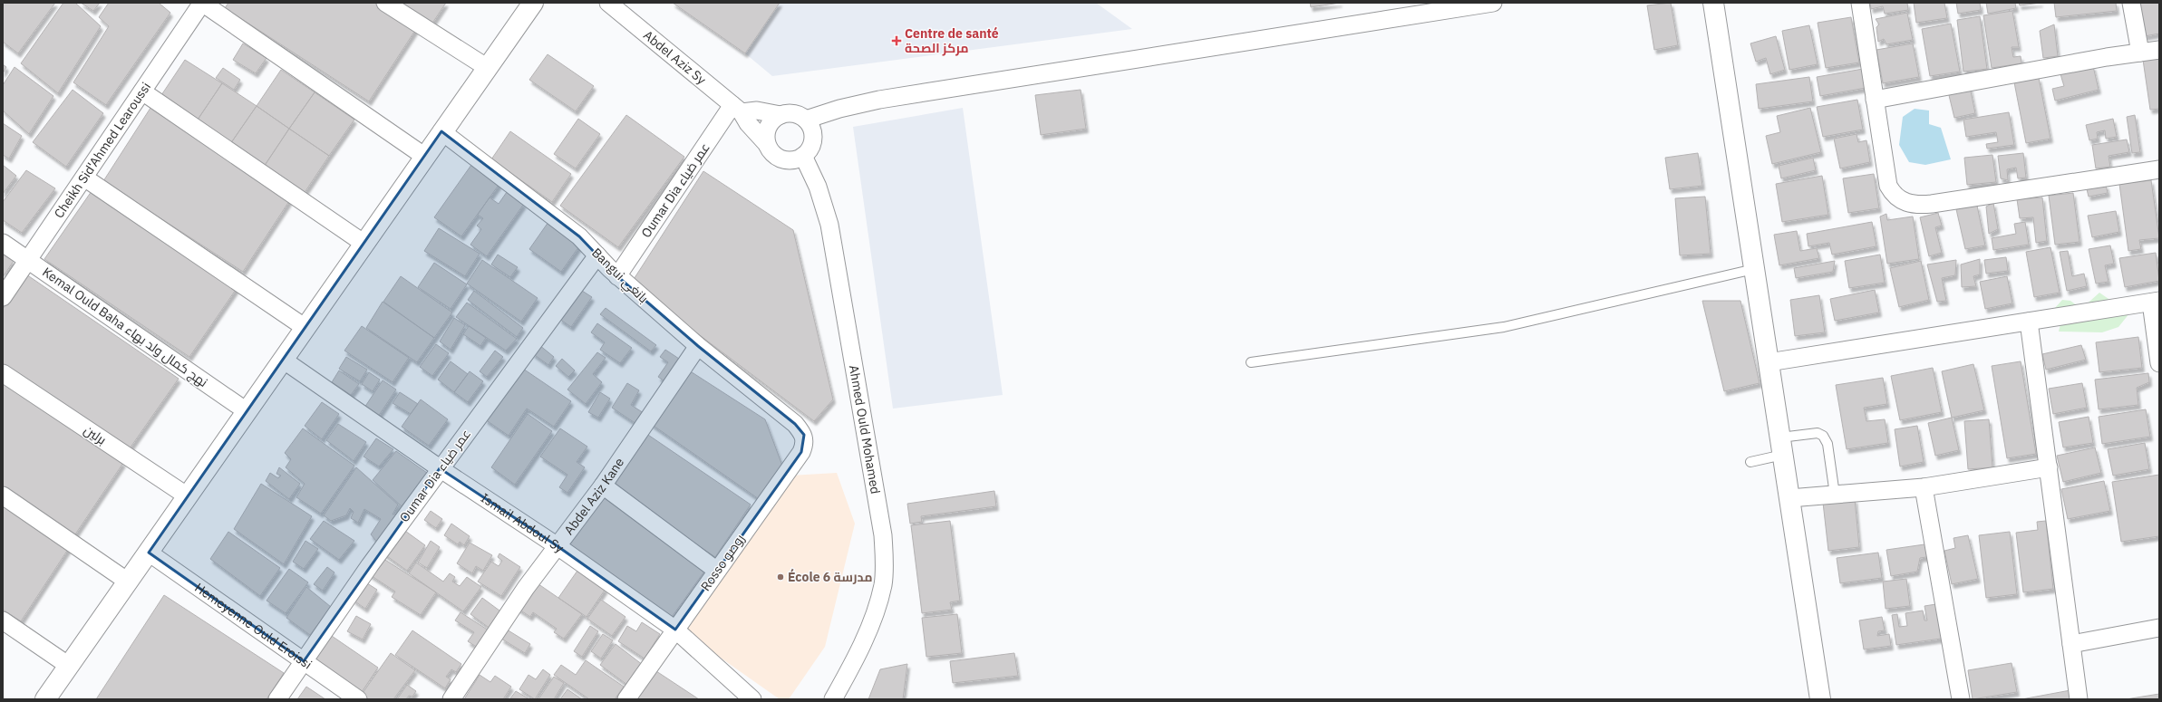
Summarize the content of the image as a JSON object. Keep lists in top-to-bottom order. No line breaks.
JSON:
{"streets":{"street":["Abdel Aziz Sy","Cheikh Sid'Ahmed Learoussi","Oumar Dia عمر ضياء","Bangui بانغي","Kemal Ould Baha نهج كمال ولد بهاء","Ahmed Ould Mohamed","برلين","Abdel Aziz Kane","Ismail Abdoul Sy","Rosso روصو","Hemeyenne Ould Eroissi"]},"crossings":[["Abdel Aziz Sy","Oumar Dia عمر ضياء"],["Abdel Aziz Sy","Ahmed Ould Mohamed"],["Cheikh Sid'Ahmed Learoussi","Kemal Ould Baha نهج كمال ولد بهاء"],["Oumar Dia عمر ضياء","Bangui بانغي"],["Oumar Dia عمر ضياء","Ismail Abdoul Sy"],["Oumar Dia عمر ضياء","Hemeyenne Ould Eroissi"],["Bangui بانغي","Abdel Aziz Kane"],["Bangui بانغي","Rosso روصو"],["Abdel Aziz Kane","Ismail Abdoul Sy"],["Ismail Abdoul Sy","Rosso روصو"]],"places":{"health":["Centre de santé مركز الصحة"],"other":["École 6 مدرسة"]}}
